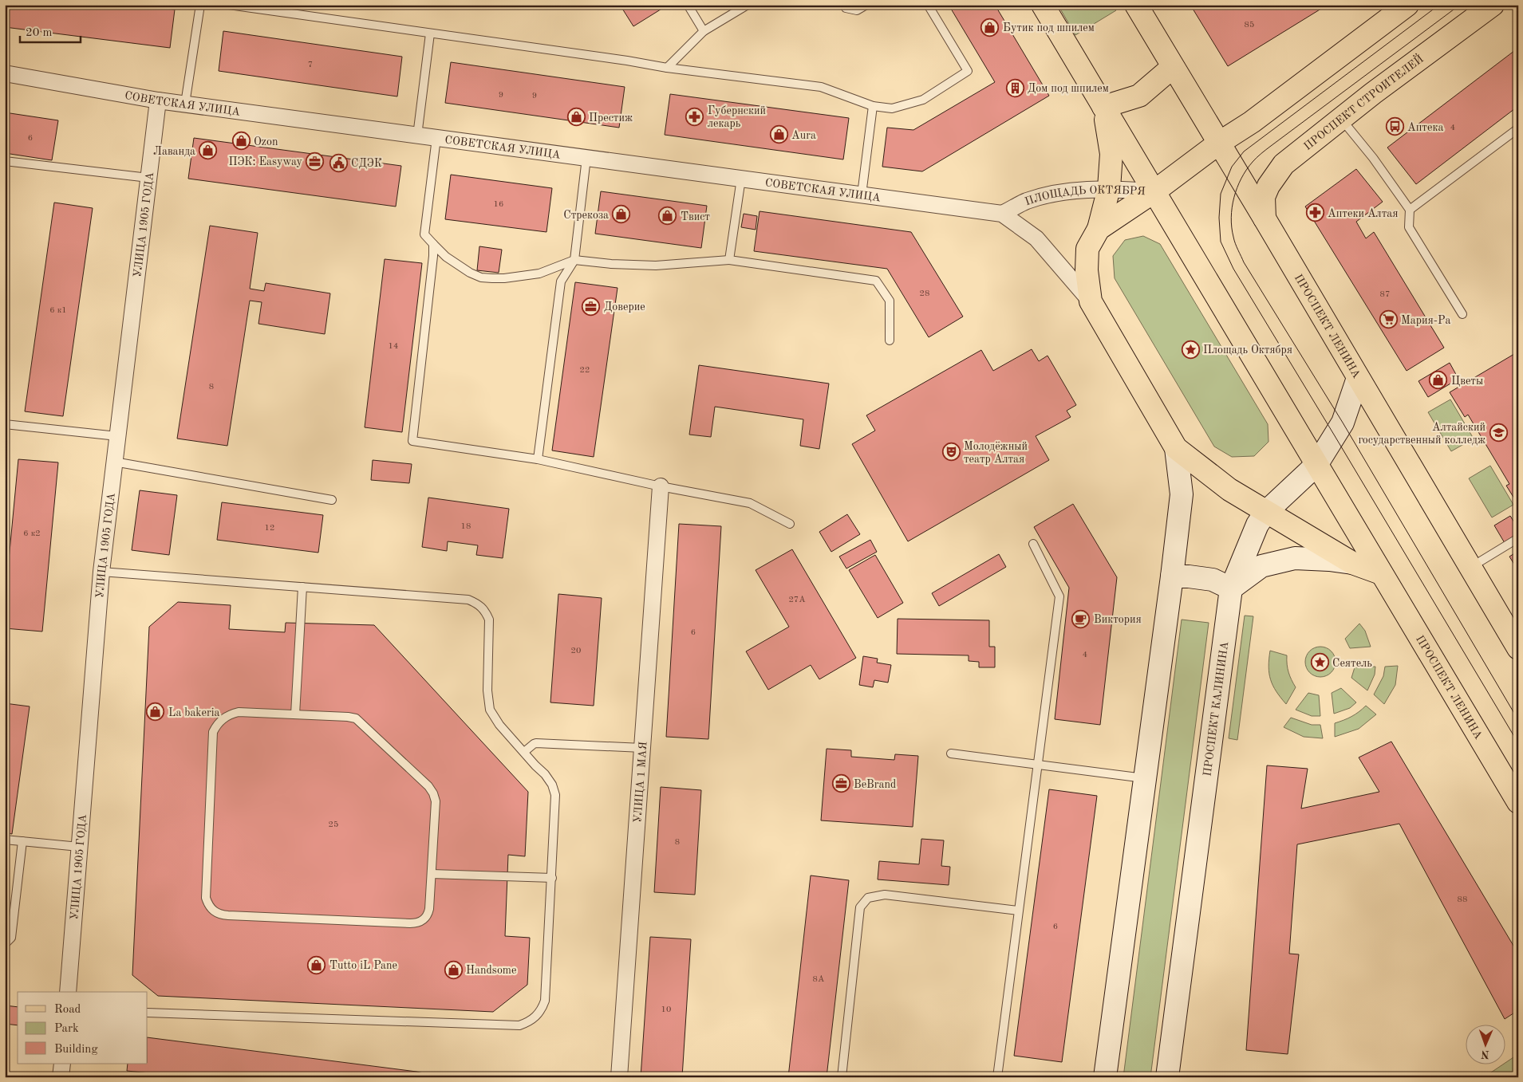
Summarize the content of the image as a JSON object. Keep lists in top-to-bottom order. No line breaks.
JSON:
{"streets":{"main road":["ПРОСПЕКТ СТРОИТЕЛЕЙ","ПЛОЩАДЬ ОКТЯБРЯ","ПРОСПЕКТ ЛЕНИНА","ПРОСПЕКТ КАЛИНИНА"],"street":["СОВЕТСКАЯ УЛИЦА","УЛИЦА 1905 ГОДА","УЛИЦА 1 МАЯ"]},"crossings":[["ПРОСПЕКТ СТРОИТЕЛЕЙ","ПРОСПЕКТ ЛЕНИНА"],["СОВЕТСКАЯ УЛИЦА","ПЛОЩАДЬ ОКТЯБРЯ"],["СОВЕТСКАЯ УЛИЦА","УЛИЦА 1905 ГОДА"],["ПЛОЩАДЬ ОКТЯБРЯ","ПРОСПЕКТ ЛЕНИНА"],["ПЛОЩАДЬ ОКТЯБРЯ","ПРОСПЕКТ КАЛИНИНА"],["ПРОСПЕКТ ЛЕНИНА","ПРОСПЕКТ КАЛИНИНА"]],"places":{"shop":["Бутик под шпилем","Престиж","Aura","Ozon","Лаванда","Стрекоза","Твист","Цветы","La bakeria","Tutto iL Pane","Handsome"],"building":["Дом под шпилем"],"pharmacy":["Губернский лекарь","Аптеки Алтая"],"bus stop":["Аптека"],"office":["ПЭК: Easyway","Доверие","BeBrand"],"public building":["СДЭК"],"supermarket":["Мария-Ра"],"place":["Площадь Октября","Сеятель"],"school or university":["Алтайский государственный колледж"],"theatre":["Молодёжный театр Алтая"],"cafe":["Виктория"]},"house_numbers":["85","7","9","9","4","6","16","28","87","6 к1","14","22","8","18","12","6 к2","27А","6","20","4","25","8","88","6","8А","10"],"legend":["Road","Park","Building"],"scale_bar":"20 m","north":"bottom"}
